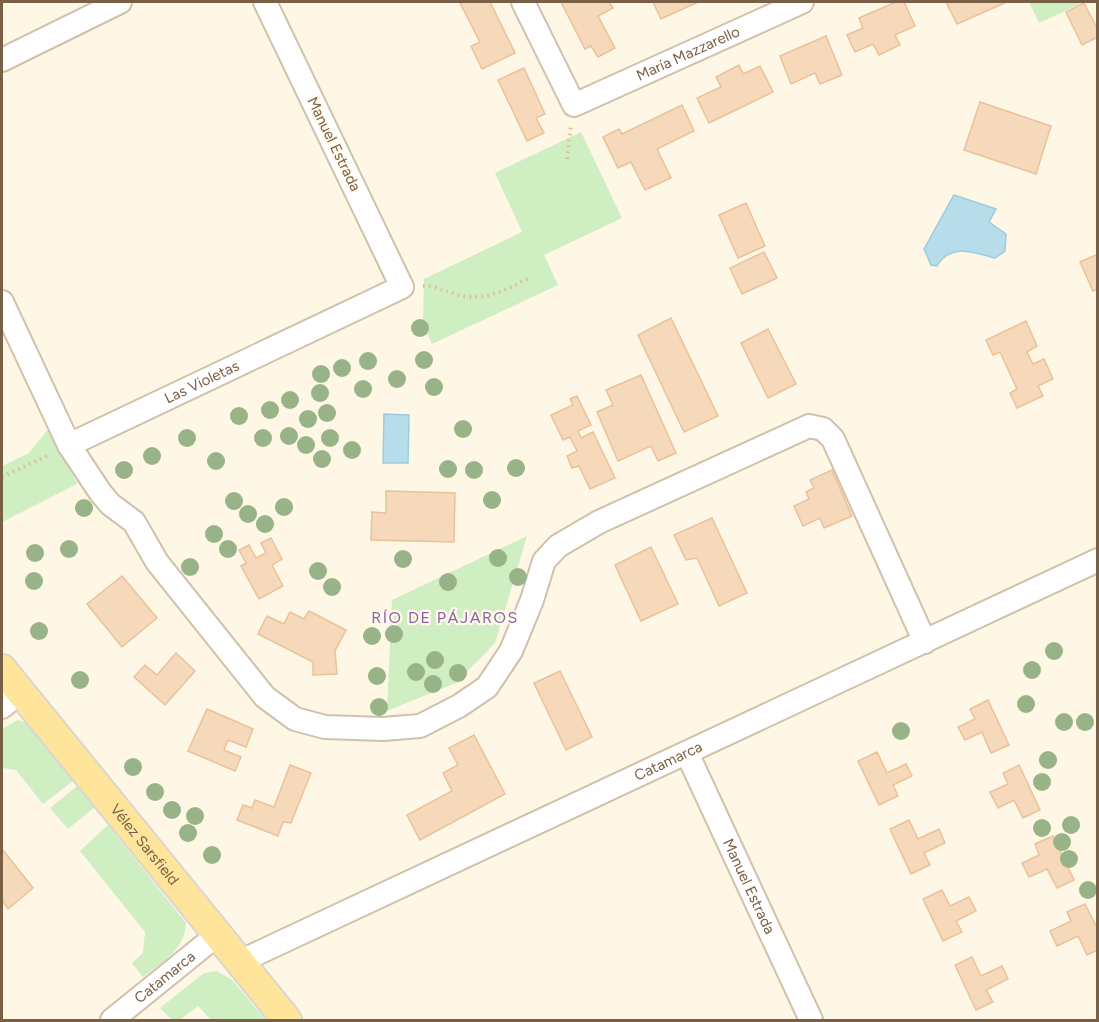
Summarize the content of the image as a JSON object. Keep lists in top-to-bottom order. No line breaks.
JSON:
{"streets":{"main road":["Vélez Sarsfield"],"street":["María Mazzarello","Manuel Estrada","Las Violetas","Catamarca"]},"crossings":[["Manuel Estrada","Las Violetas"],["Manuel Estrada","Catamarca"],["Catamarca","Vélez Sarsfield"]],"districts":["RÍO DE PÁJAROS"]}
